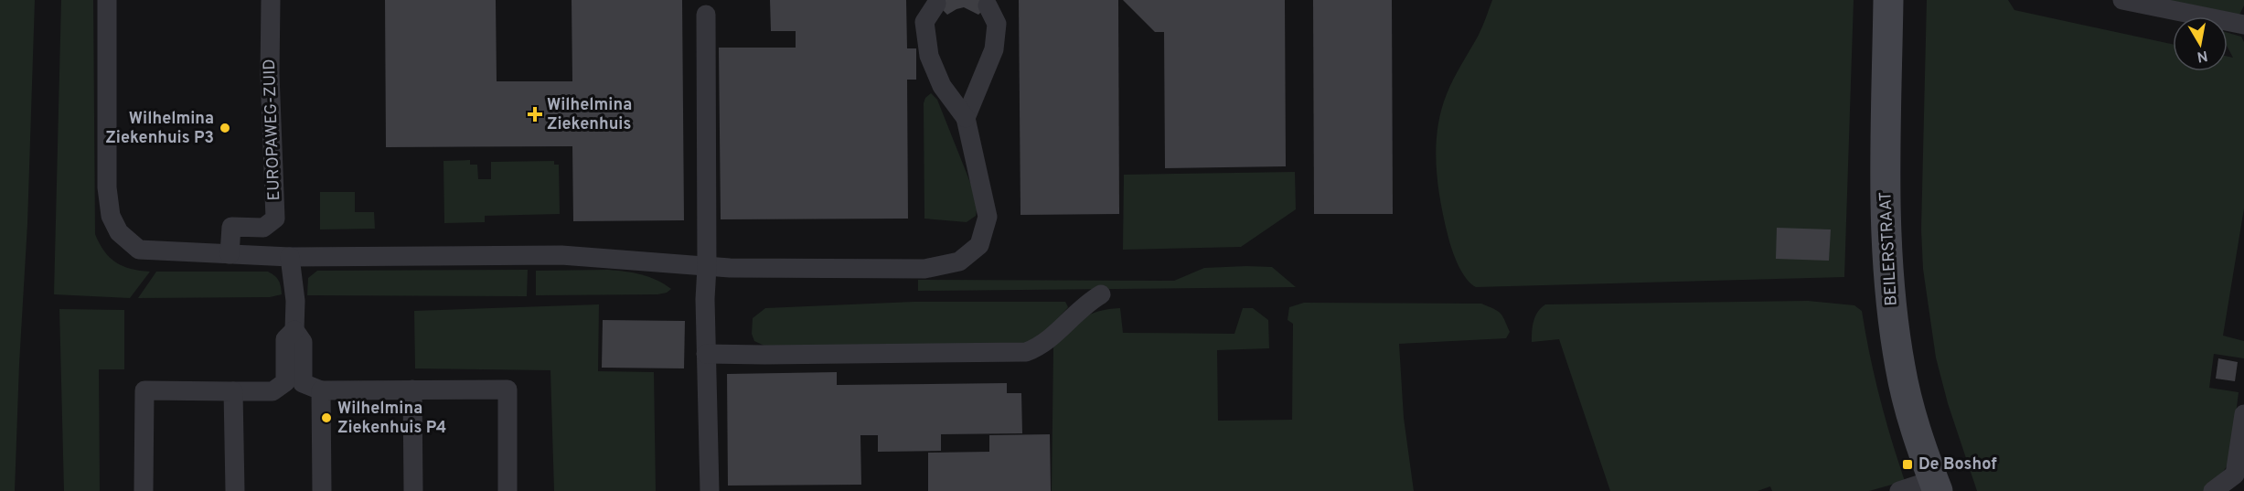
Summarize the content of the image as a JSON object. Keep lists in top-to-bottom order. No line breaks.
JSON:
{"streets":{"street":["BEILERSTRAAT"],"lane":["EUROPAWEG-ZUID"]},"places":{"health":["Wilhelmina Ziekenhuis"],"other":["Wilhelmina Ziekenhuis P3","Wilhelmina Ziekenhuis P4"],"transit":["De Boshof"]},"north":"bottom"}
